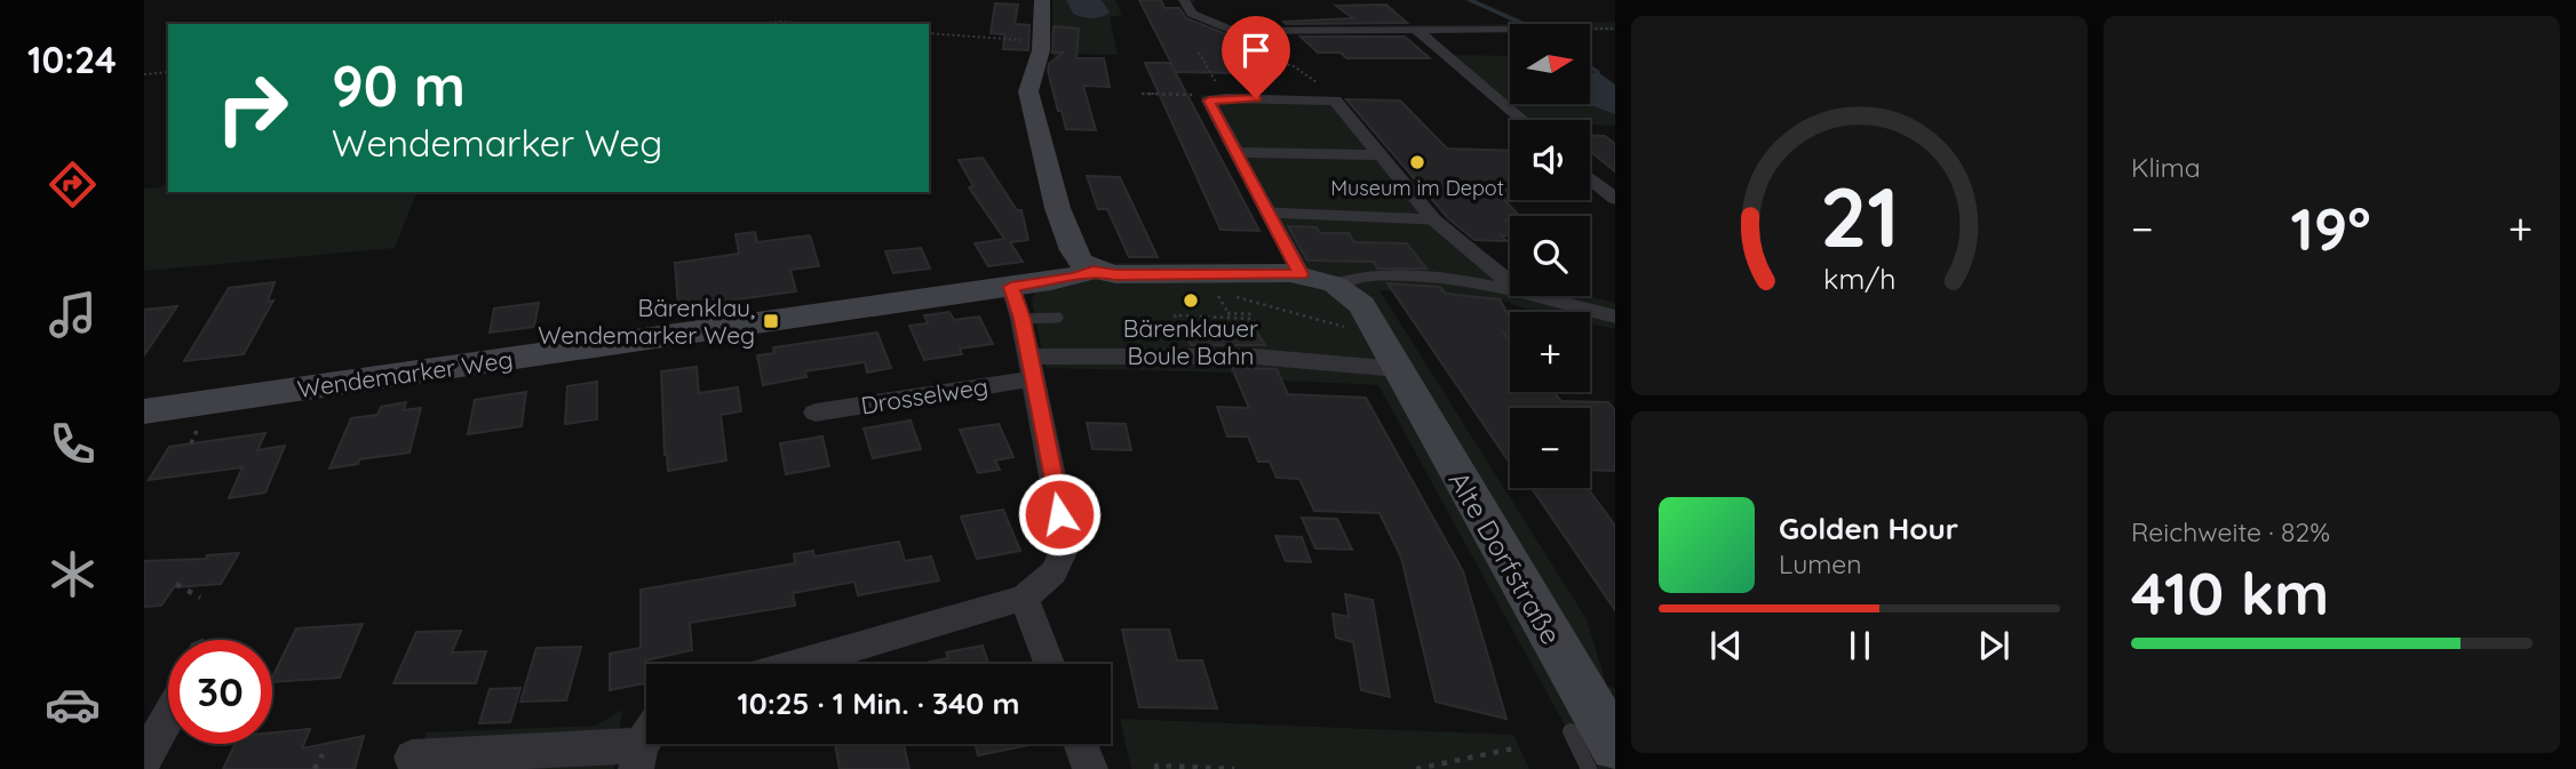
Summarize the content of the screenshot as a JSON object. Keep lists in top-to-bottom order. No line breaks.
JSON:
{"streets":{"street":["Wendemarker Weg","Drosselweg","Alte Dorfstraße"]},"places":{"other":["Museum im Depot","Bärenklauer Boule Bahn"],"transit":["Bärenklau, Wendemarker Weg"]},"north":"right","page":{"tabs":"10:24","tile":["Klima",["Reichweite · 82%","410 km"]],"map_buttons":["+","−"],"turn":["90 m","Wendemarker Weg"],"heat":["−","19°","+"],"song":["Golden Hour","Lumen"],"limit":"30","trip":"10:25 · 1 Min. · 340 m","gauge":["21","km/h"]}}
